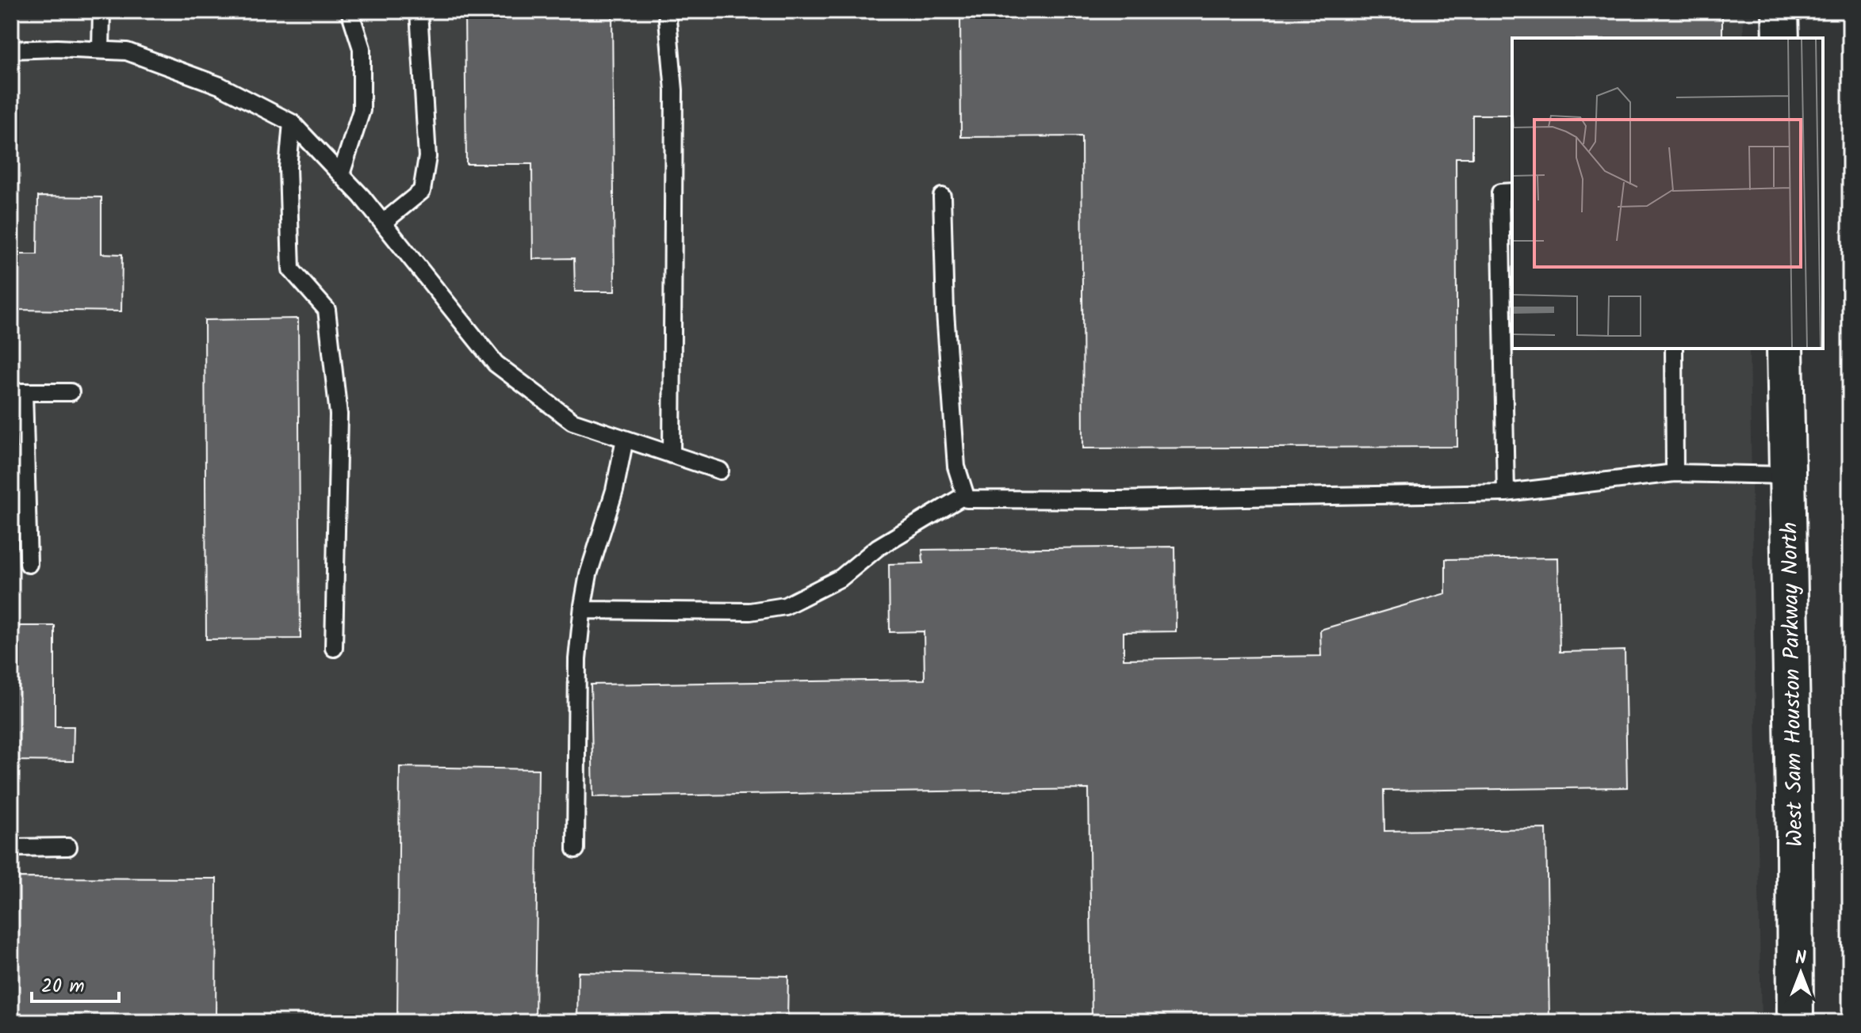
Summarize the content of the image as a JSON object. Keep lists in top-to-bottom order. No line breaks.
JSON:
{"streets":{"main road":["West Sam Houston Parkway North"]},"scale_bar":"20 m","north":"top"}
